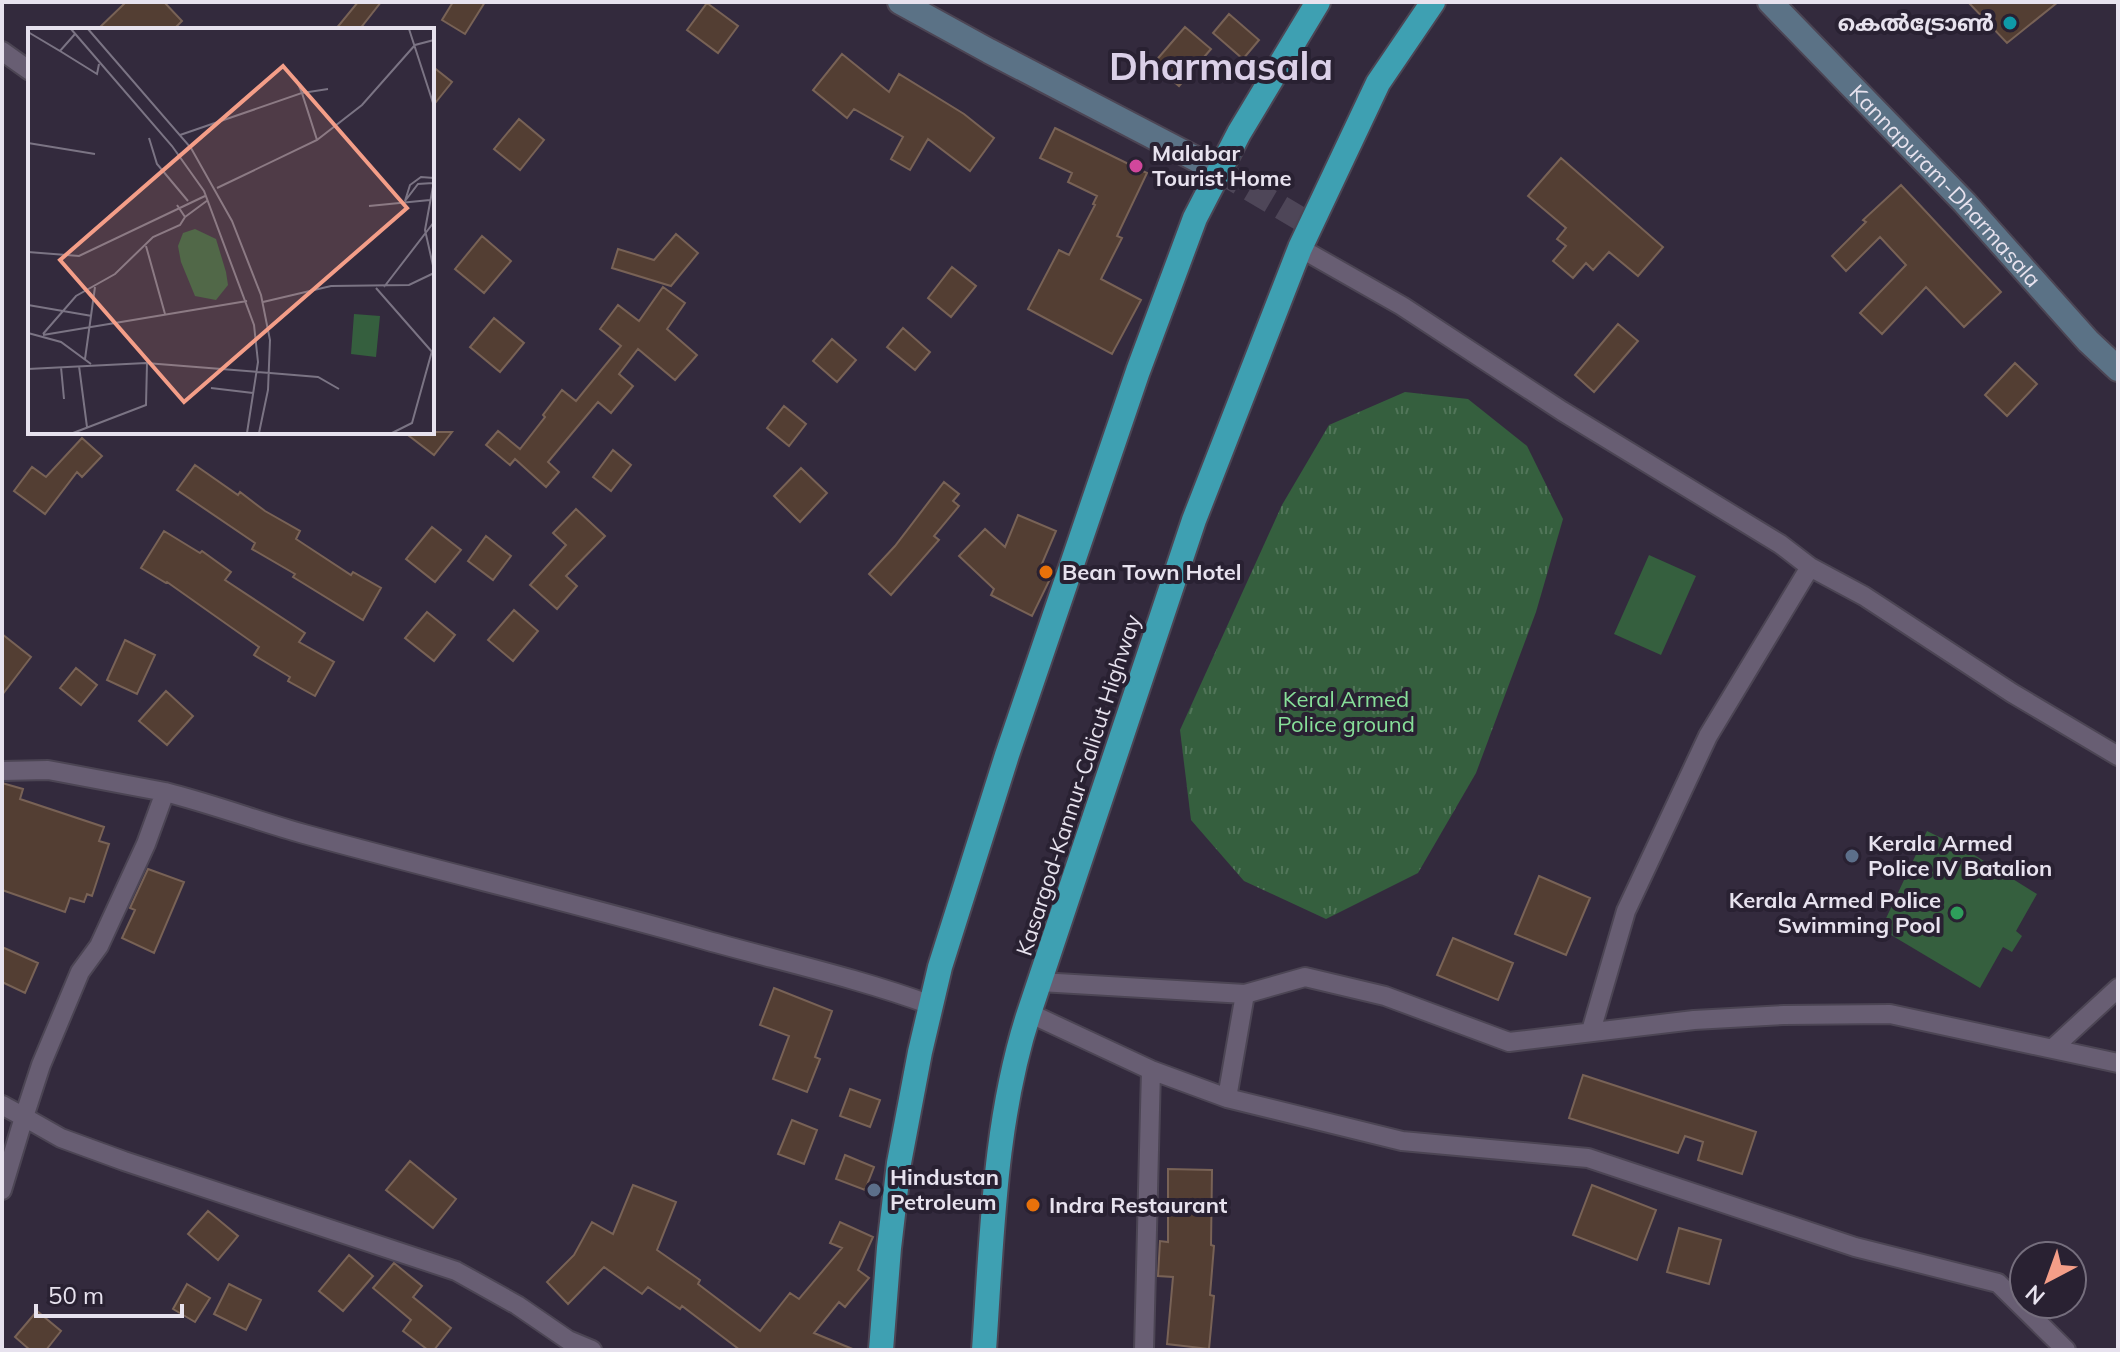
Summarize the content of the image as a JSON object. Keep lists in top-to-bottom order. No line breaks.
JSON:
{"streets":{"highway":["Kasargod-Kannur-Calicut Highway"],"main road":["Kannapuram-Dharmasala"]},"districts":["Dharmasala"],"parks":["Keral Armed Police ground"],"places":["കെൽട്രോൺ","Malabar Tourist Home","Bean Town Hotel","Kerala Armed Police IV Batalion","Kerala Armed Police Swimming Pool","Hindustan Petroleum","Indra Restaurant"],"scale_bar":"50 m","north":"bottom left"}
